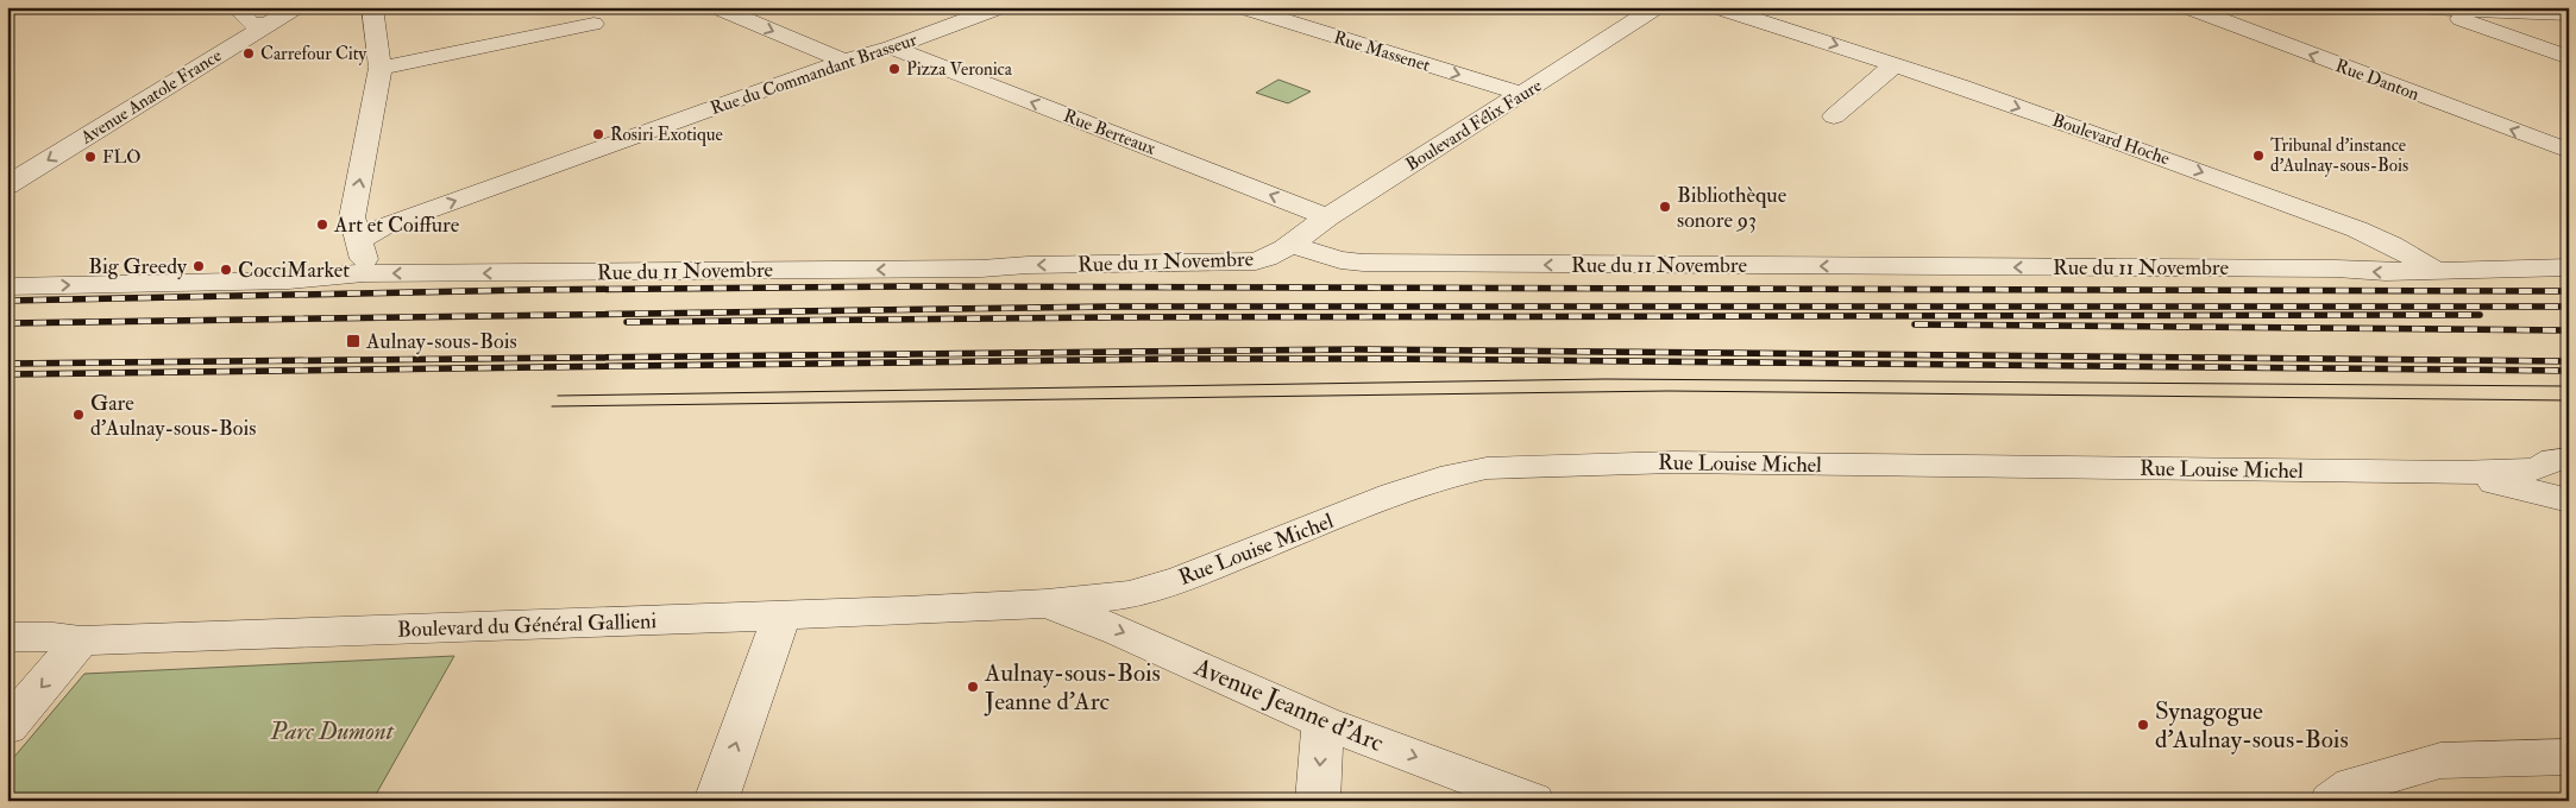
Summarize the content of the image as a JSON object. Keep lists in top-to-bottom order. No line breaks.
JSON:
{"streets":{"street":["Rue Massenet","Rue du Commandant Brasseur","Rue Danton","Avenue Anatole France","Boulevard Félix Faure","Rue Berteaux","Boulevard Hoche","Rue du 11 Novembre","Rue Louise Michel","Boulevard du Général Gallieni","Avenue Jeanne d'Arc"]},"crossings":[["Rue Massenet","Boulevard Félix Faure"],["Rue du Commandant Brasseur","Rue Berteaux"],["Boulevard Félix Faure","Rue Berteaux"],["Boulevard Félix Faure","Rue du 11 Novembre"],["Boulevard Hoche","Rue du 11 Novembre"],["Rue Louise Michel","Boulevard du Général Gallieni"],["Rue Louise Michel","Avenue Jeanne d'Arc"],["Boulevard du Général Gallieni","Avenue Jeanne d'Arc"]],"one_way":["Rue Massenet","Avenue Anatole France","Rue Berteaux","Avenue Jeanne d'Arc"],"parks":["Parc Dumont"],"places":{"other":["Carrefour City","Pizza Veronica","Rosiri Exotique","Tribunal d'instance d'Aulnay-sous-Bois","FLO","Bibliothèque sonore 93","Art et Coiffure","Big Greedy","CocciMarket","Gare d'Aulnay-sous-Bois","Aulnay-sous-Bois Jeanne d'Arc","Synagogue d'Aulnay-sous-Bois"],"transit":["Aulnay-sous-Bois"]}}
